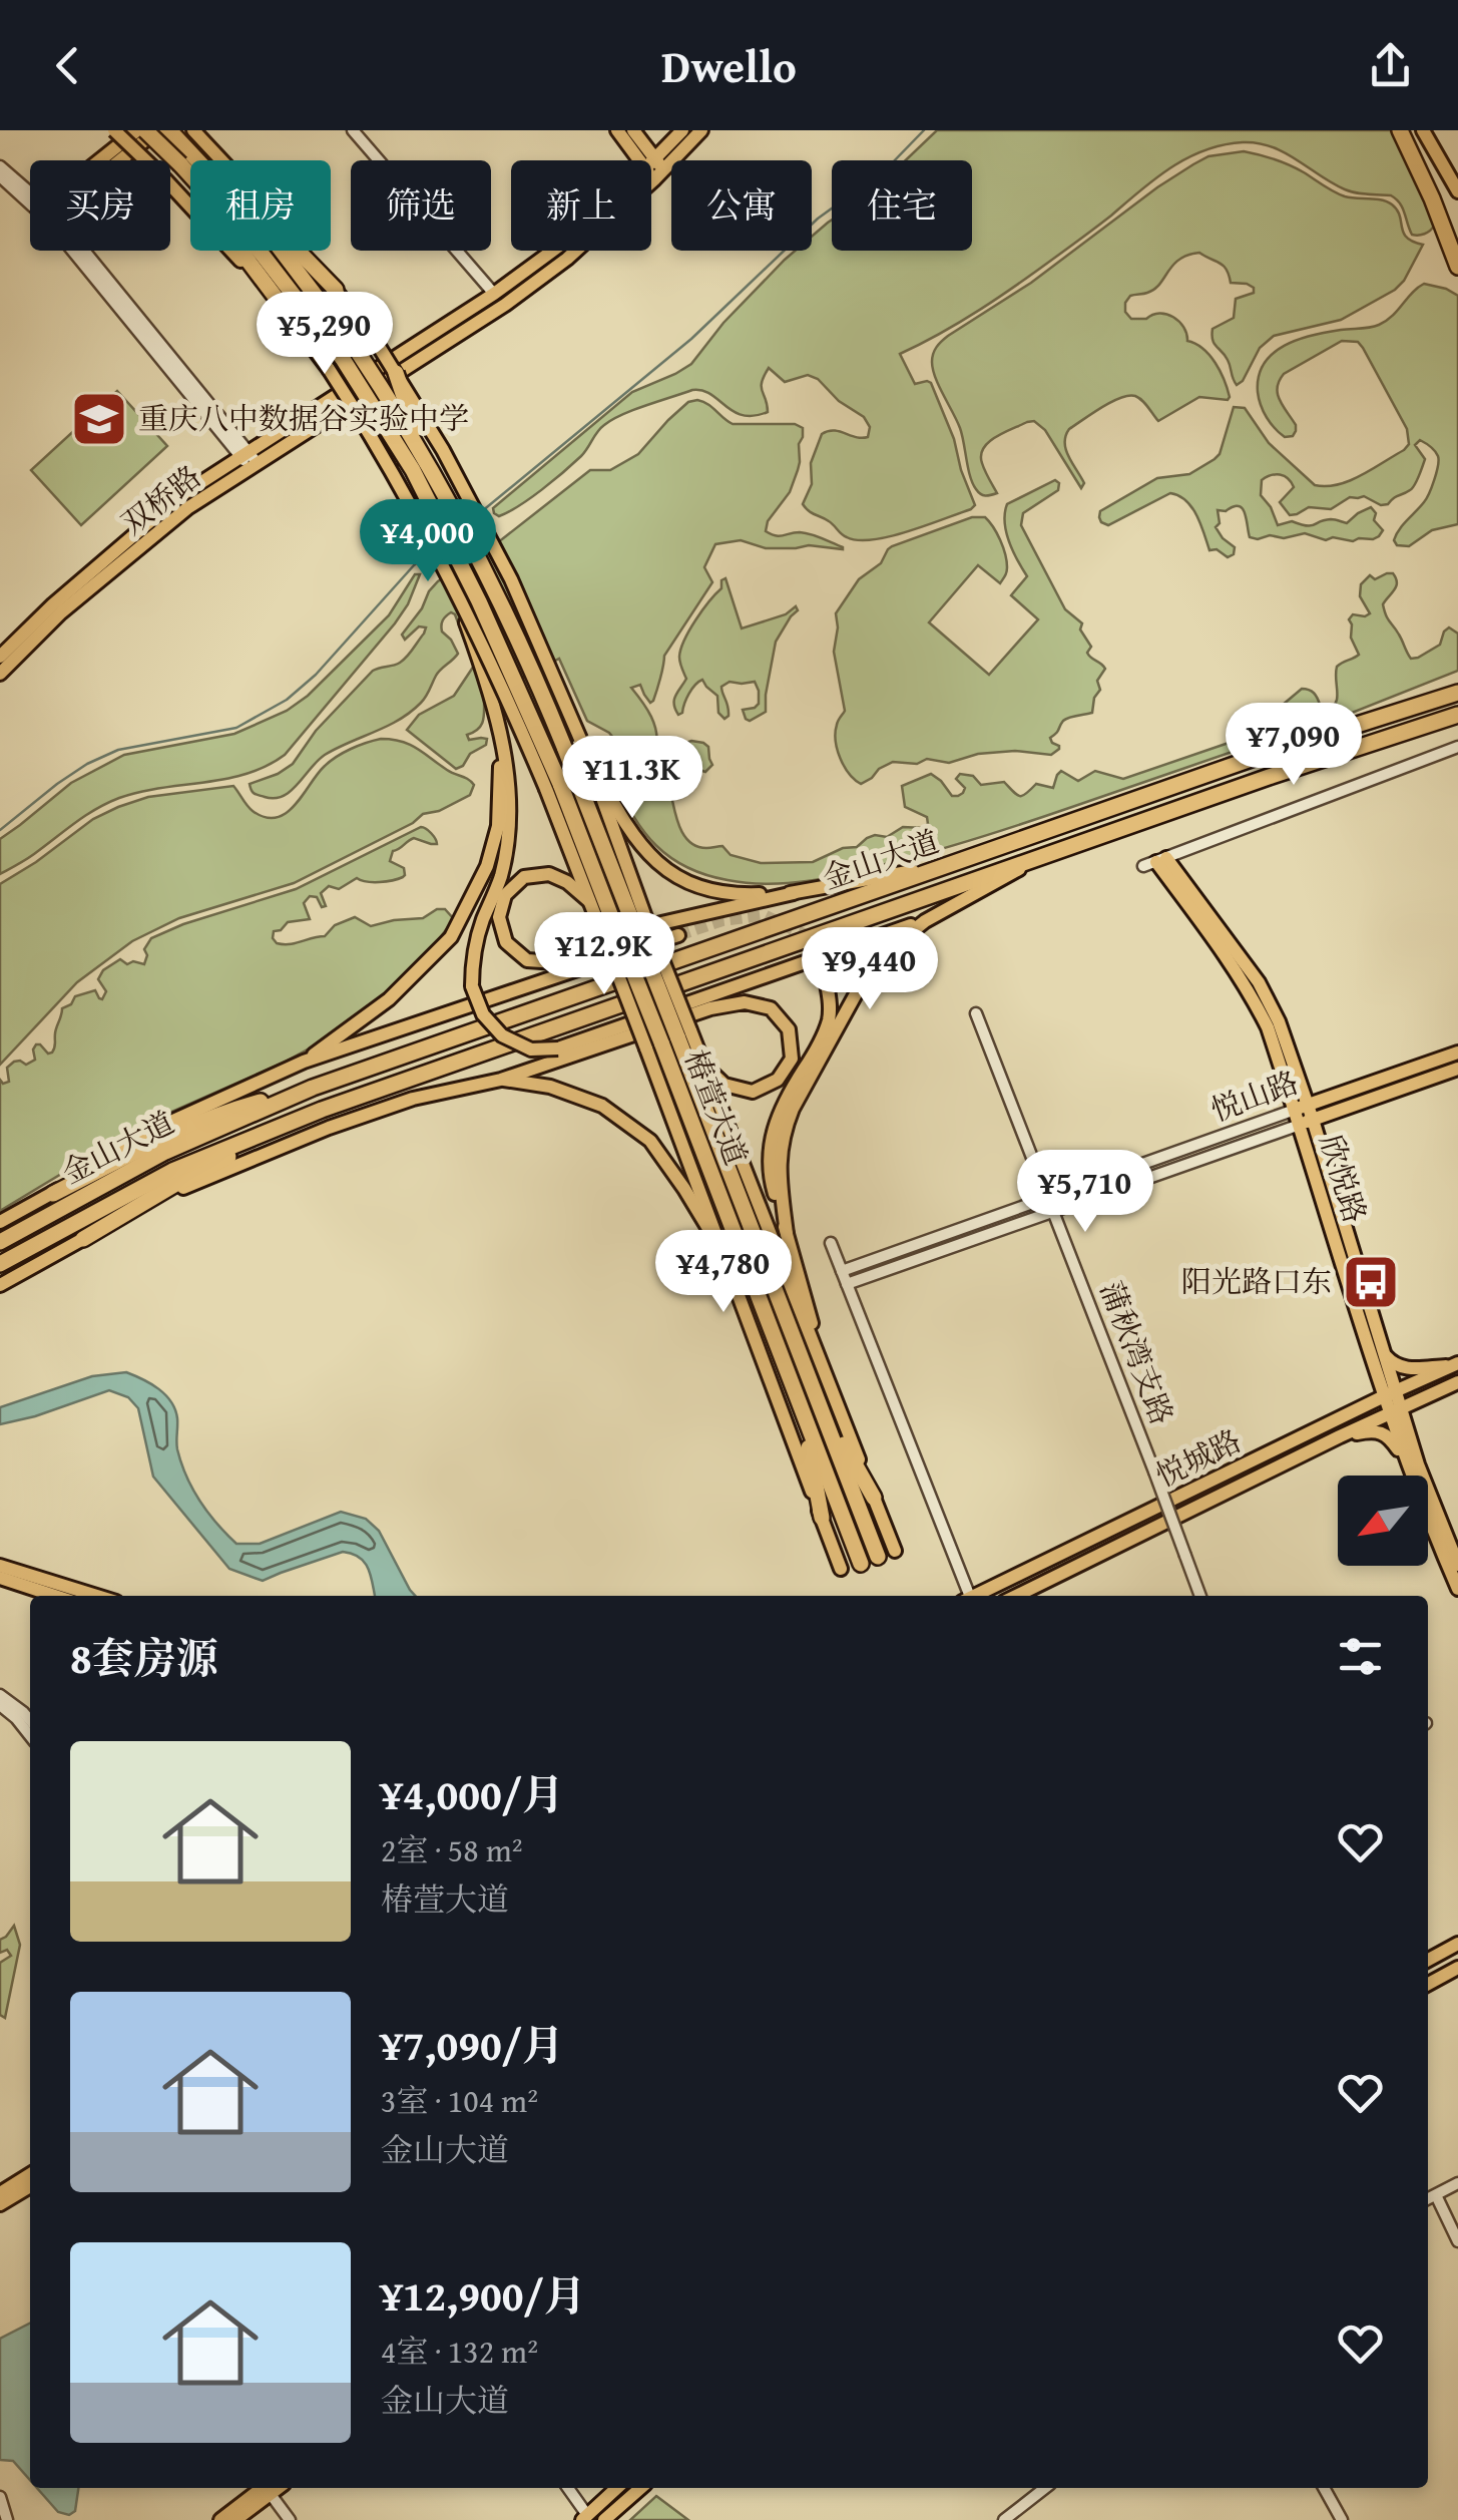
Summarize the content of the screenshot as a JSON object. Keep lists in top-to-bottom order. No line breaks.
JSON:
{"streets":{"highway":["金山大道","椿萱大道"],"main road":["双桥路","悦山路","欣悦路","悦城路"],"street":["蒲秋湾支路"]},"crossings":[["悦山路","欣悦路"],["悦山路","蒲秋湾支路"],["欣悦路","悦城路"]],"places":{"school or university":["重庆八中数据谷实验中学"],"bus stop":["阳光路口东"]},"north":"bottom left","page":{"header":"Dwello","chip":["买房","租房","筛选","新上","公寓","住宅"],"price":["¥5,290","¥4,000","¥7,090","¥11.3K","¥12.9K","¥9,440","¥5,710","¥4,780"],"heading":"8套房源","list":[{"name":"¥4,000/月","note":"2室 · 58 m² · 椿萱大道"},{"name":"¥7,090/月","note":"3室 · 104 m² · 金山大道"},{"name":"¥12,900/月","note":"4室 · 132 m² · 金山大道"}]}}
